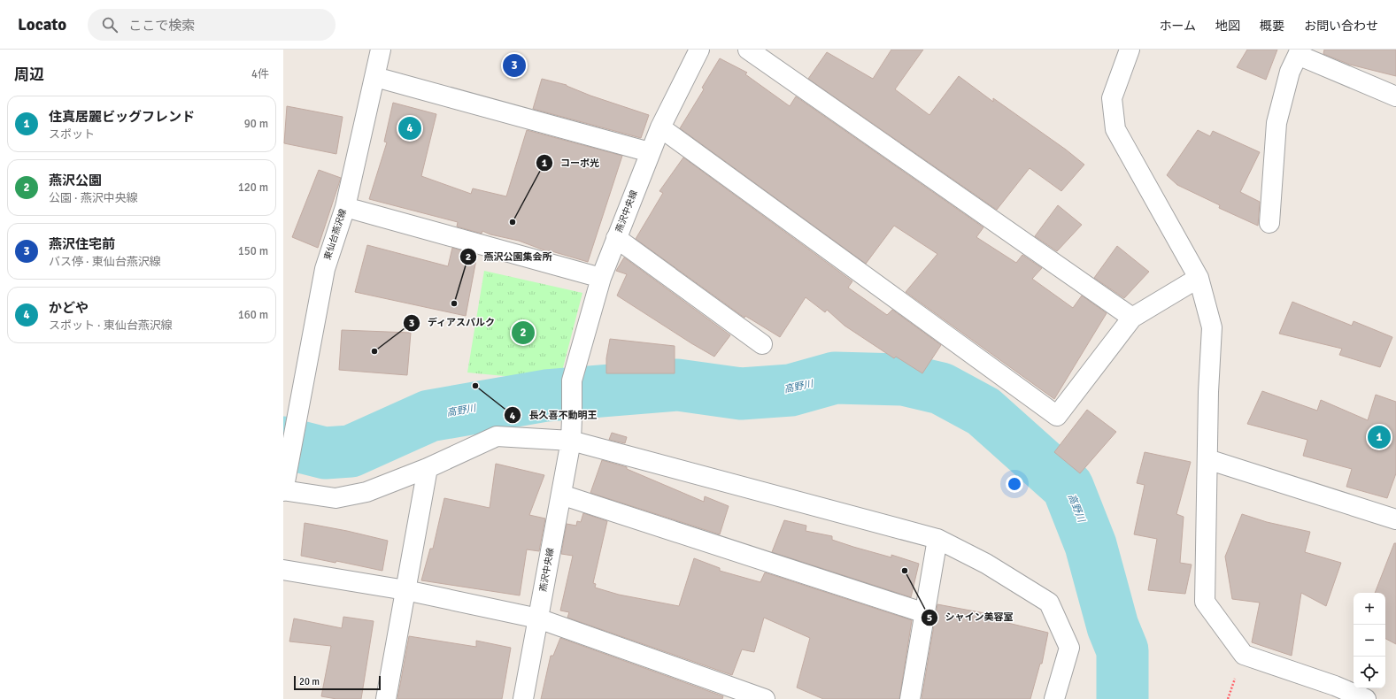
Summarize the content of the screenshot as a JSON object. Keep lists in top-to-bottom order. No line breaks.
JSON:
{"streets":{"street":["燕沢中央線","東仙台燕沢線"]},"water":["高野川"],"places":["コーポ光","燕沢公園集会所","ディアスパルク","長久喜不動明王","シャイン美容室"],"scale_bar":"20 m","page":{"header":"Locato","search":"ここで検索","nav":["ホーム","地図","概要","お問い合わせ"],"heading":["周辺","4件"],"pins":["3","4","2","1"],"list":[{"mark":"1","name":"住真居麗ビッグフレンド","note":"スポット","value":"90 m"},{"mark":"2","name":"燕沢公園","note":"公園 · 燕沢中央線","value":"120 m"},{"mark":"3","name":"燕沢住宅前","note":"バス停 · 東仙台燕沢線","value":"150 m"},{"mark":"4","name":"かどや","note":"スポット · 東仙台燕沢線","value":"160 m"}],"map_buttons":["+","−"],"scale":"20 m"}}
